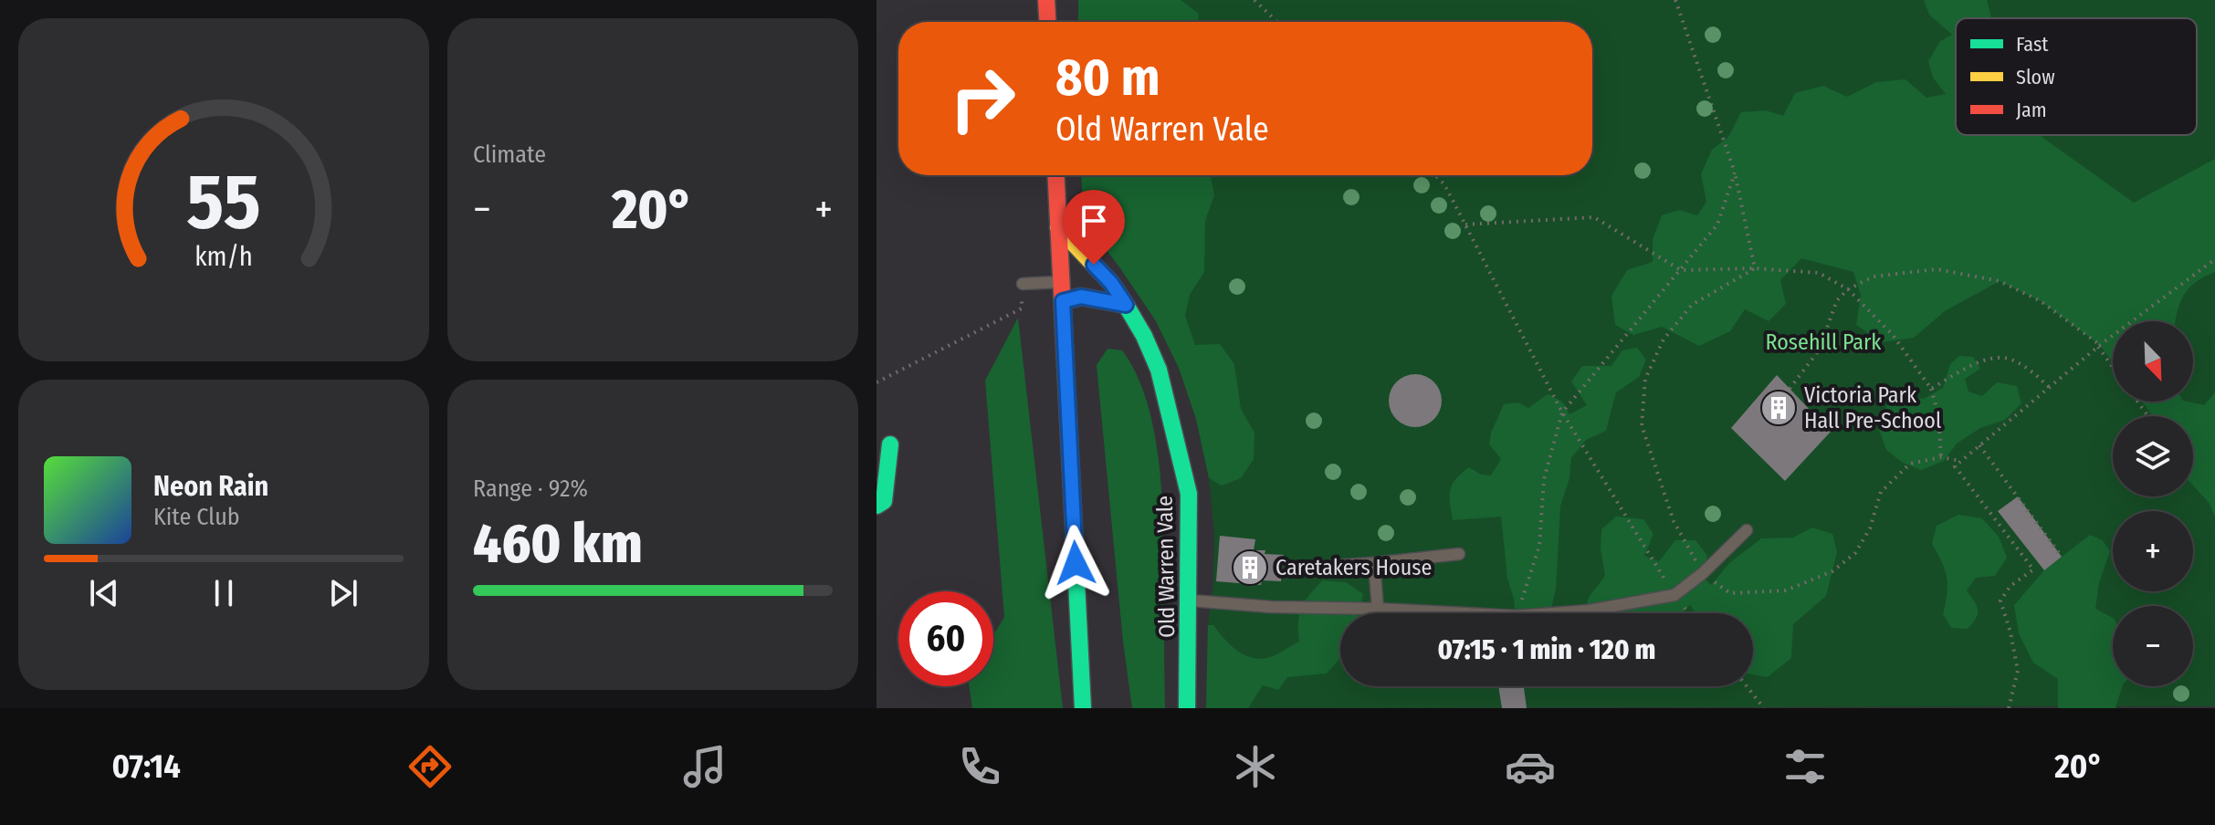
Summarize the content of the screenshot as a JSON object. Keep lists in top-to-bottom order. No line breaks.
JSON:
{"streets":{"street":["Old Warren Vale"]},"parks":["Rosehill Park"],"places":{"building":["Victoria Park Hall Pre-School","Caretakers House"]},"legend":["Fast","Slow","Jam"],"north":"bottom right","page":{"tile":["Climate",["Range · 92%","460 km"]],"turn":["80 m","Old Warren Vale"],"heat":["−","20°","+"],"map_buttons":["+","−"],"song":["Neon Rain","Kite Club"],"limit":"60","trip":"07:15 · 1 min · 120 m","tabs":["07:14","20°"],"gauge":["55","km/h"]}}
